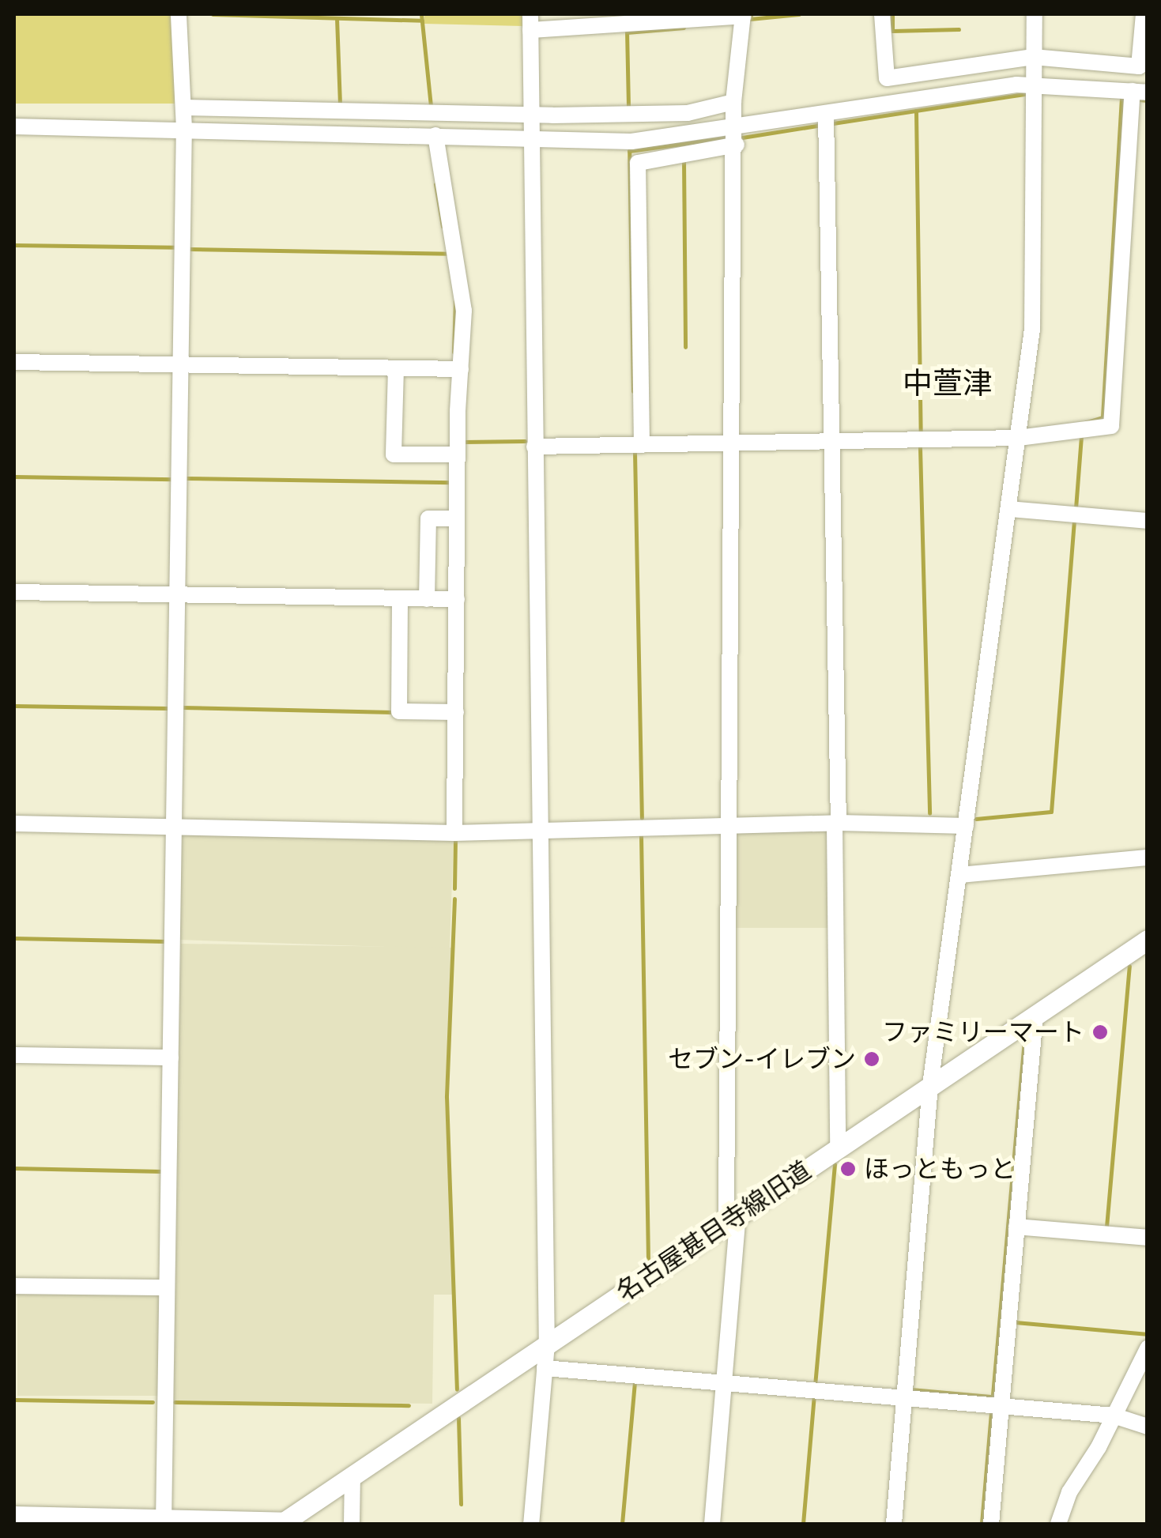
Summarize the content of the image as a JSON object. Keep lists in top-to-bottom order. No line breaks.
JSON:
{"streets":{"street":["名古屋甚目寺線旧道"]},"districts":["中萱津"],"places":["ファミリーマート","セブン-イレブン","ほっともっと"]}
